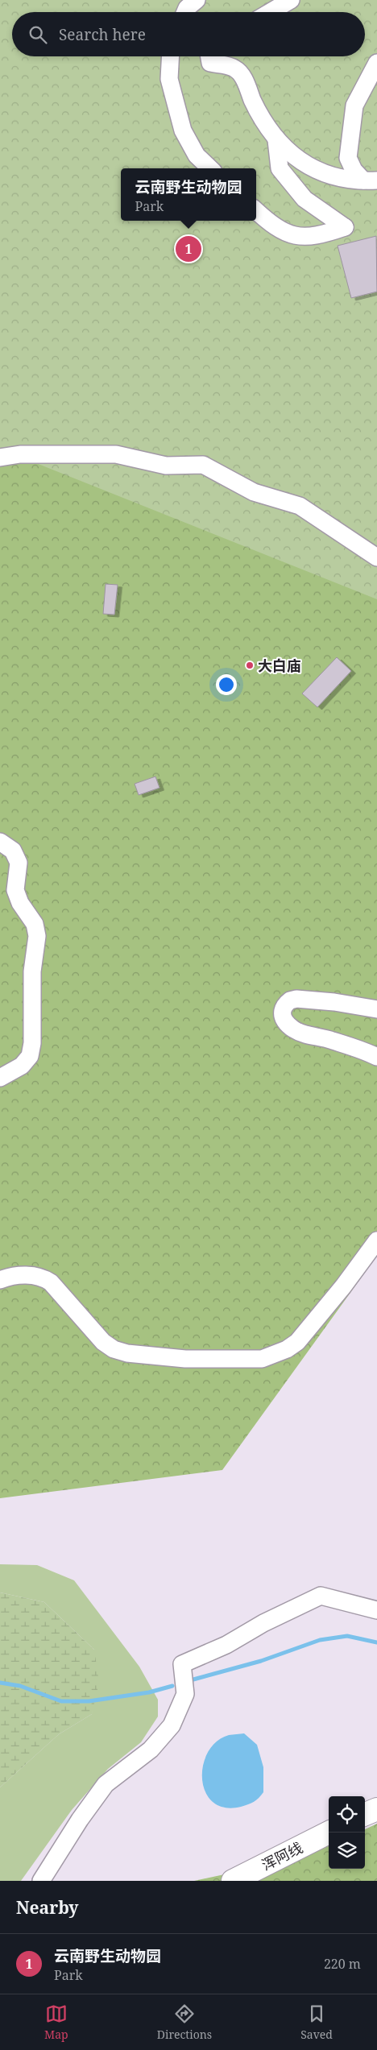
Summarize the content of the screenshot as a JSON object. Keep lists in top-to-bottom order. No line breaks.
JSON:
{"streets":{"main road":["浑阿线"]},"places":["大白庙"],"page":{"search":"Search here","popup":["云南野生动物园","Park"],"pins":"1","heading":"Nearby","list":[{"mark":"1","name":"云南野生动物园","note":"Park","value":"220 m"}],"nav":["Map","Directions","Saved"]}}
